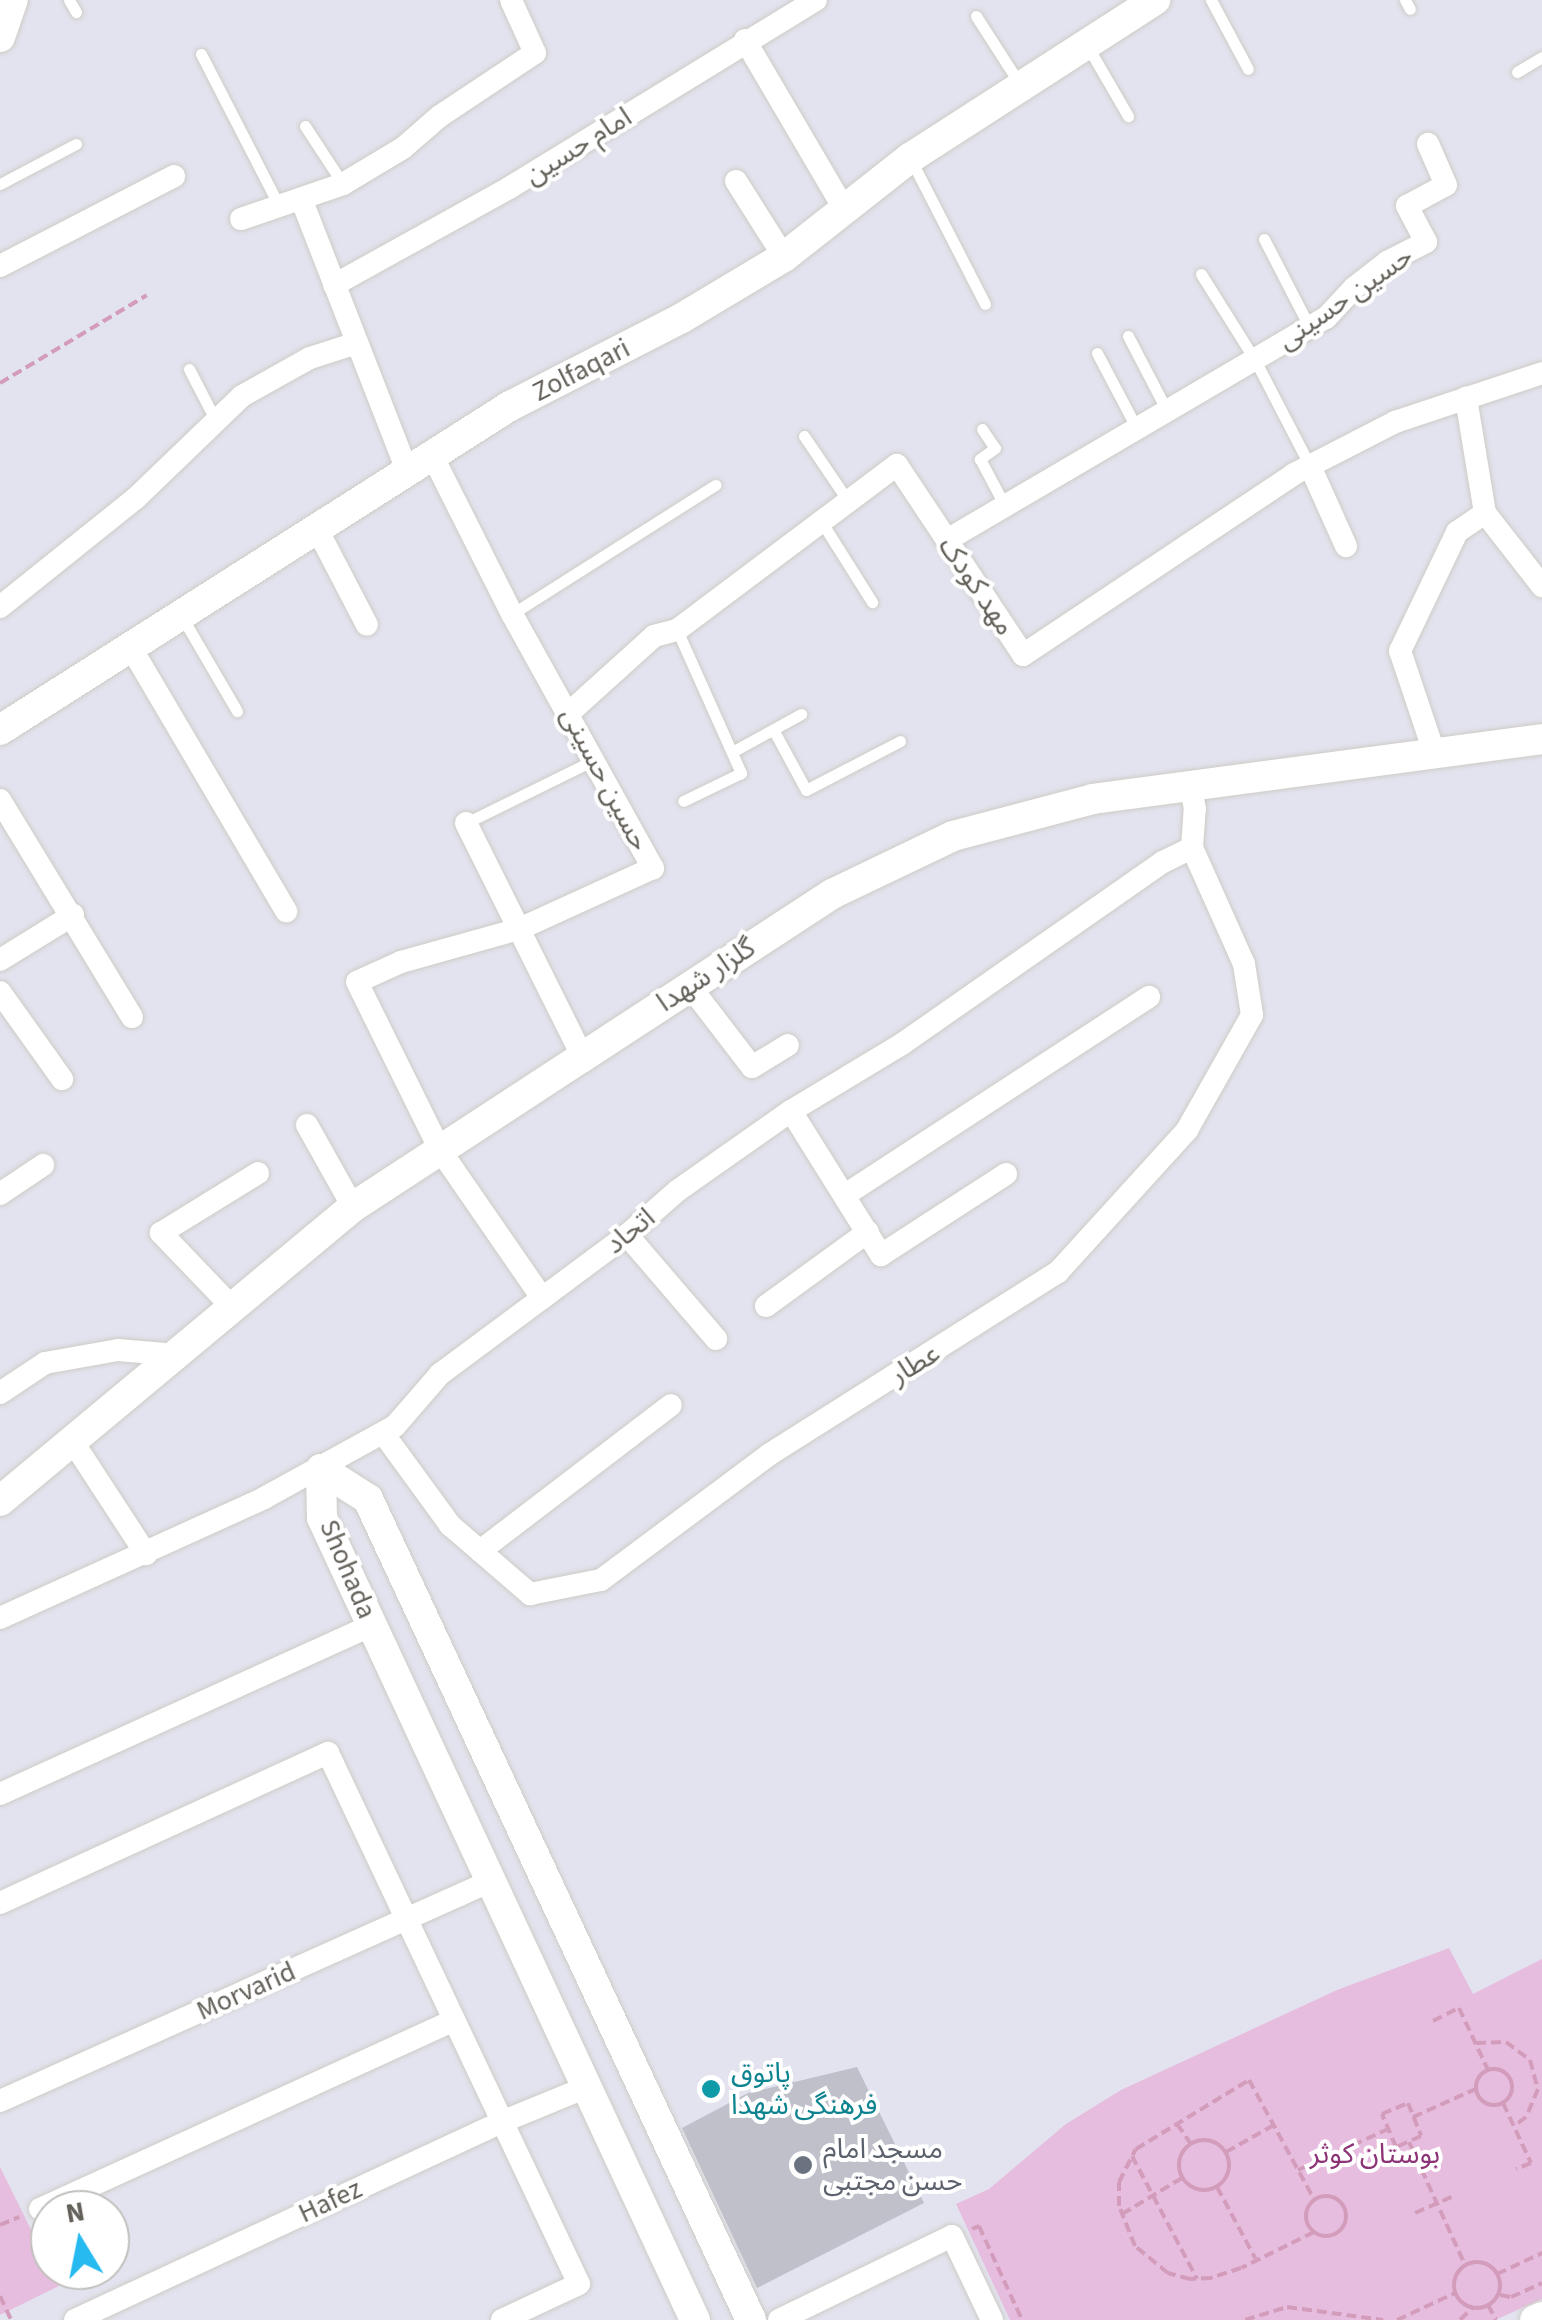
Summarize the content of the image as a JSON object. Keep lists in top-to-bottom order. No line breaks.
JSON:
{"streets":{"street":["امام حسین","حسین حسینی","Zolfaqari","مهد کودک","گلزار شهدا","اتحاد","عطار","Shohada","Morvarid","Hafez"]},"crossings":[["امام حسین","حسین حسینی"],["حسین حسینی","Zolfaqari"],["حسین حسینی","مهد کودک"],["حسین حسینی","گلزار شهدا"],["اتحاد","عطار"],["اتحاد","Shohada"],["Shohada","Morvarid"],["Shohada","Hafez"]],"parks":["بوستان کوثر"],"places":["پاتوق فرهنگی شهدا","مسجد امام حسن مجتبی"],"north":"top"}
